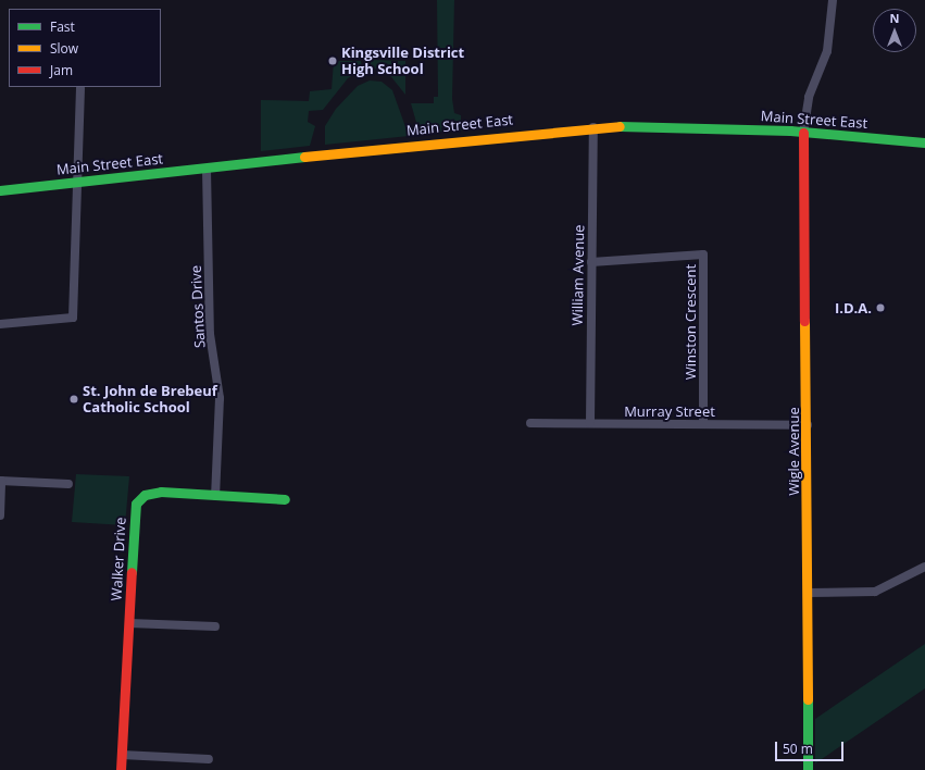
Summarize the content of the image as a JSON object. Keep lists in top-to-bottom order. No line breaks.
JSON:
{"streets":{"street":["Main Street East","William Avenue","Santos Drive","Winston Crescent","Murray Street","Wigle Avenue","Walker Drive"]},"crossings":[["Main Street East","William Avenue"],["Main Street East","Santos Drive"],["Main Street East","Wigle Avenue"],["William Avenue","Winston Crescent"],["William Avenue","Murray Street"],["Santos Drive","Walker Drive"],["Winston Crescent","Murray Street"],["Murray Street","Wigle Avenue"]],"places":["Kingsville District High School","I.D.A.","St. John de Brebeuf Catholic School"],"legend":["Fast","Slow","Jam"],"scale_bar":"50 m","north":"top"}
